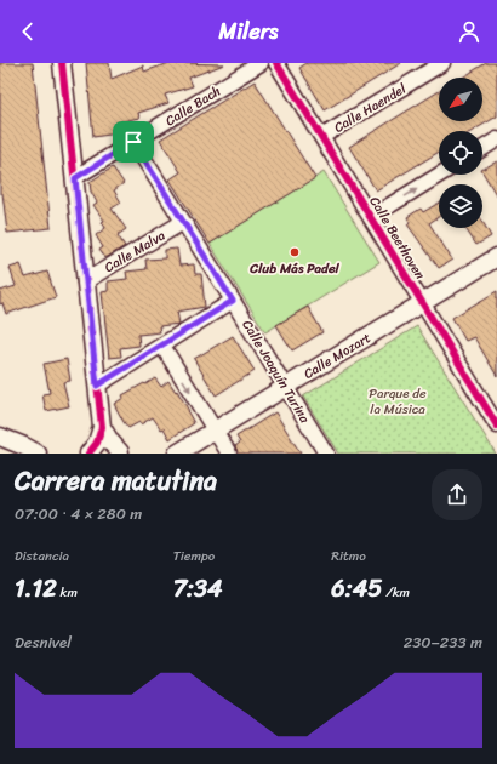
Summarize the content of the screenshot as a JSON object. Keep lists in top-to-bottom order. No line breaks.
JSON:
{"streets":{"street":["Calle Bach","Calle Haendel","Calle Beethoven","Calle Malva","Calle Mozart","Calle Joaquín Turina"]},"crossings":[["Calle Bach","Calle Joaquín Turina"],["Calle Haendel","Calle Beethoven"],["Calle Beethoven","Calle Mozart"],["Calle Malva","Calle Joaquín Turina"],["Calle Mozart","Calle Joaquín Turina"]],"parks":["Parque de la Música"],"places":["Club Más Padel"],"north":"bottom left","page":{"header":"Milers","heading":["Carrera matutina","07:00 · 4 × 280 m"],"stats":[["Distancia","1.12 km"],["Tiempo","7:34"],["Ritmo","6:45 /km"]],"chart":["Desnivel","230–233 m"]}}
